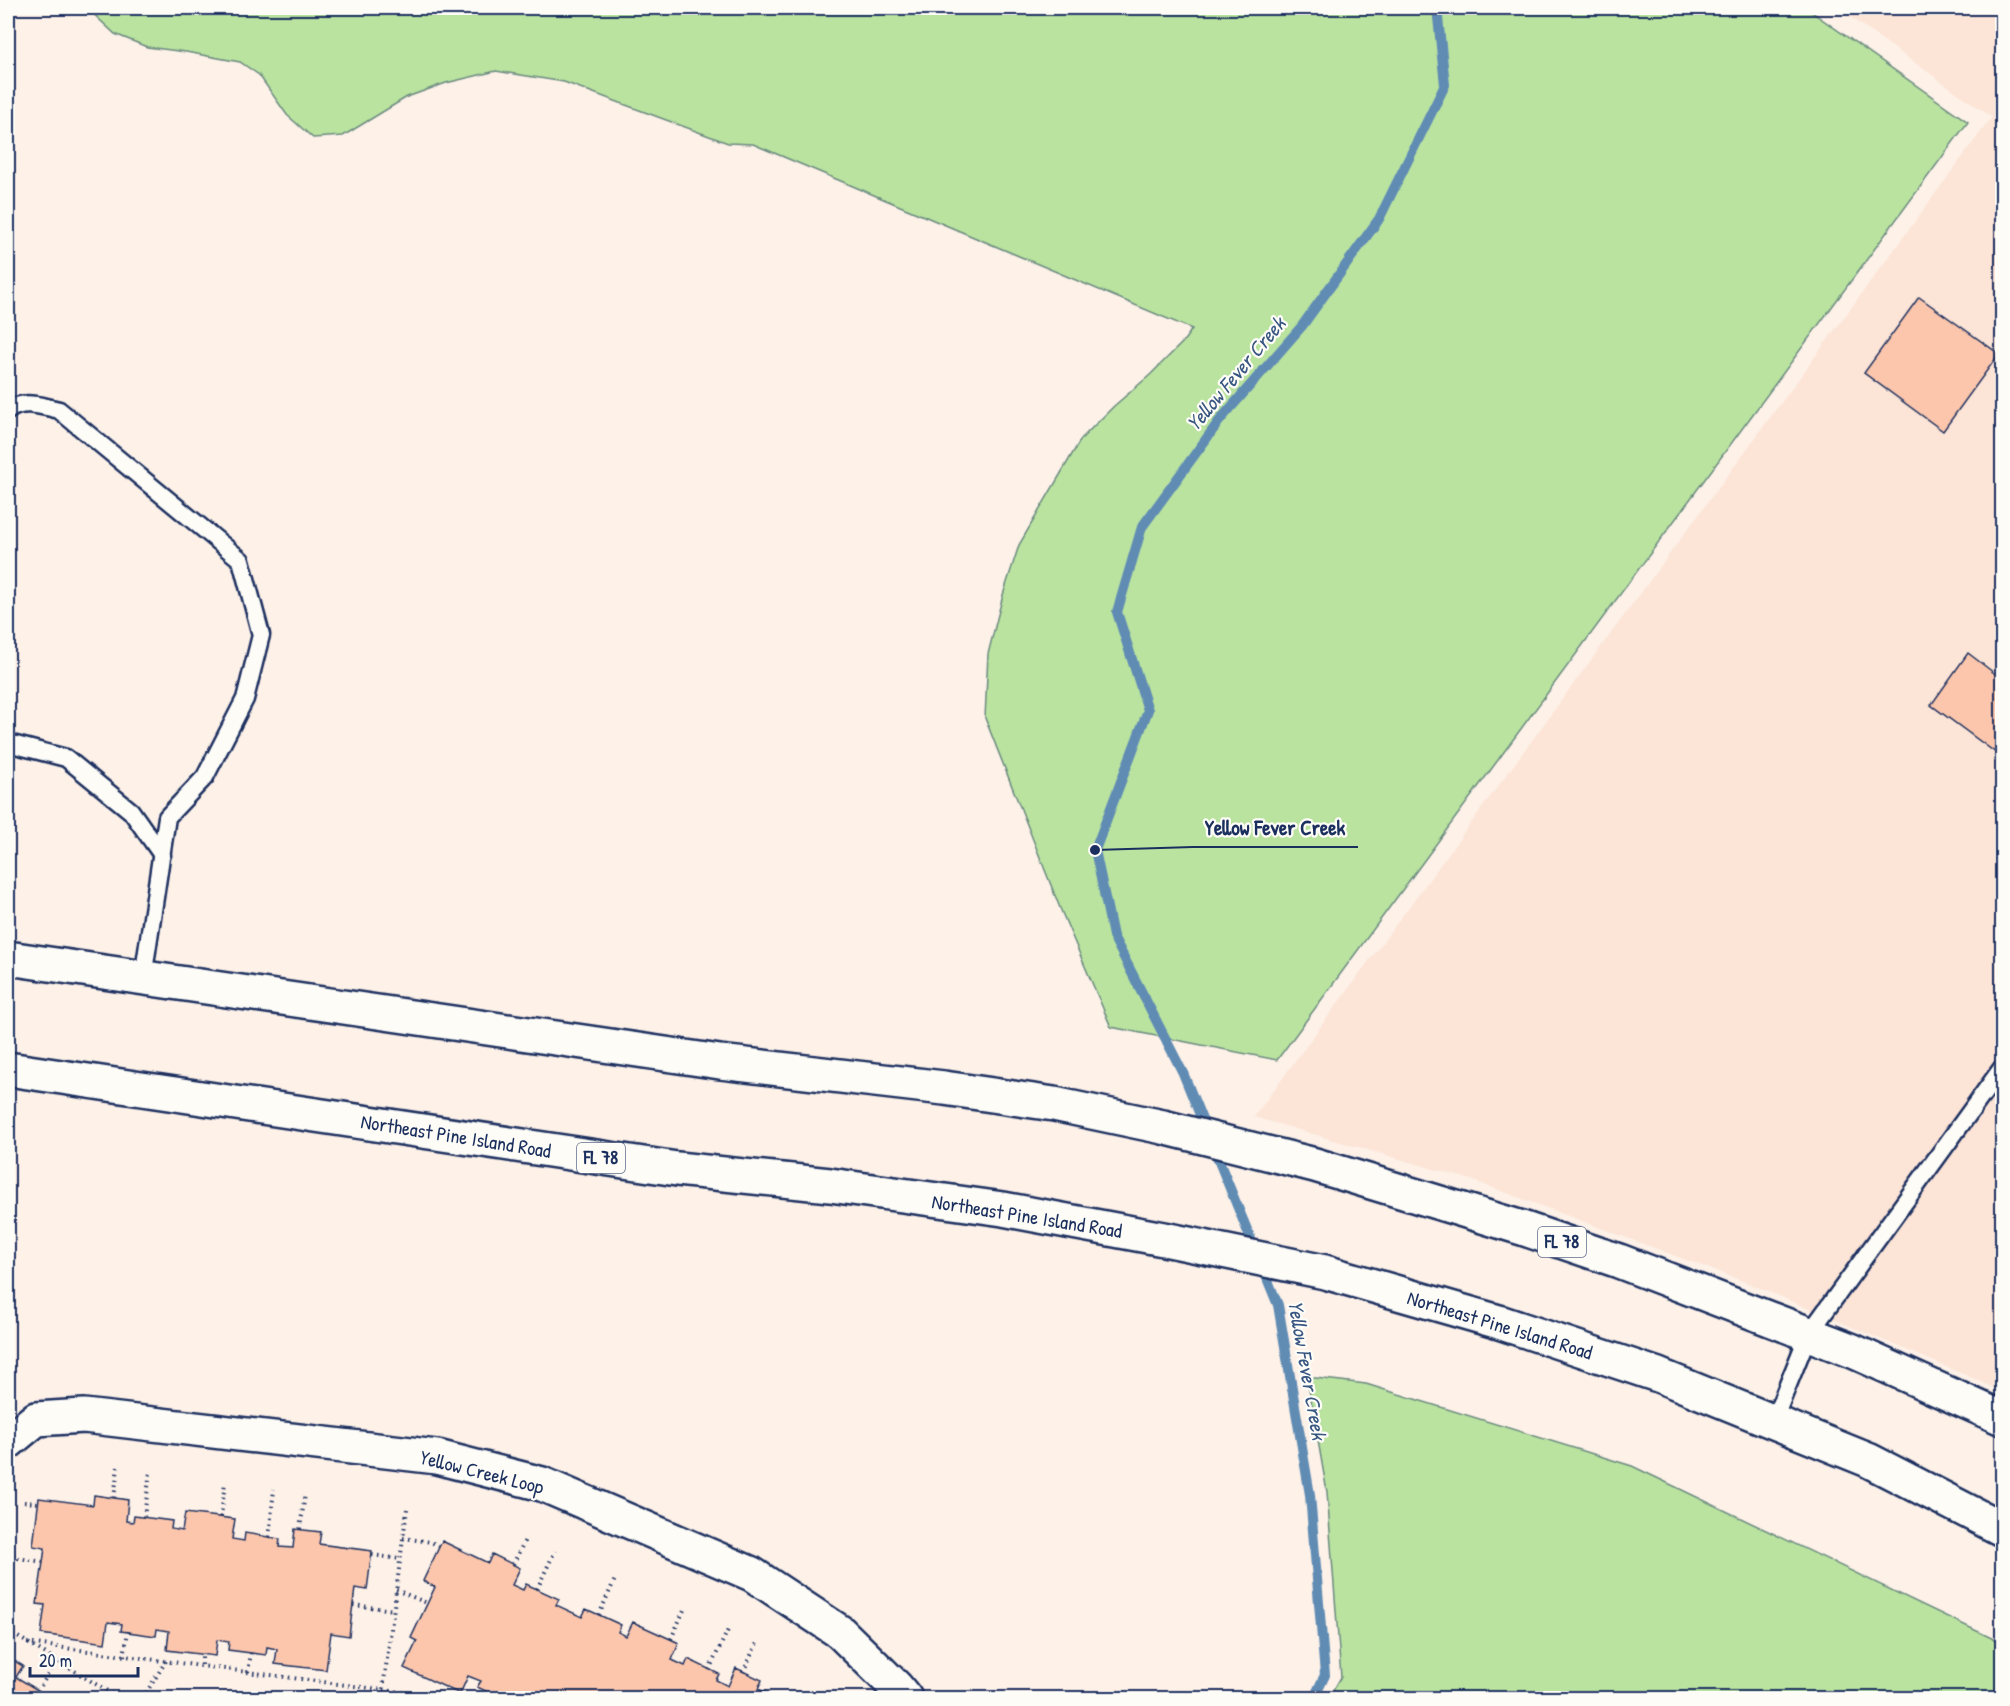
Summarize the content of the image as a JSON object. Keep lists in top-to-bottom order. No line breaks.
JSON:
{"streets":{"main road":["Northeast Pine Island Road","FL 78","Yellow Creek Loop"]},"water":["Yellow Fever Creek"],"places":["Yellow Fever Creek"],"scale_bar":"20 m"}
